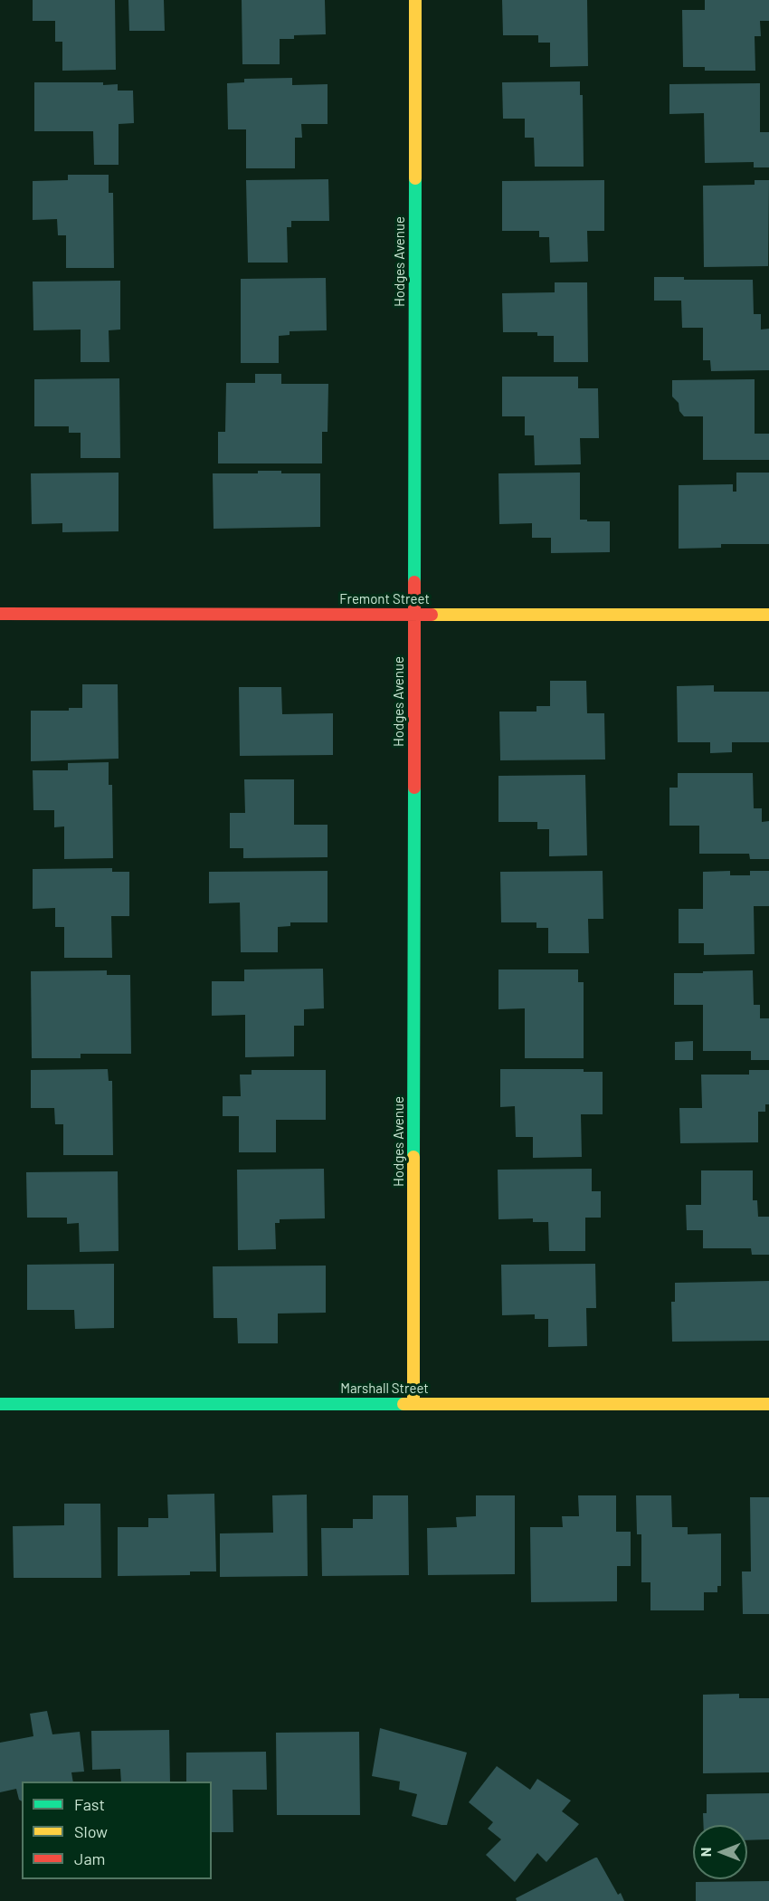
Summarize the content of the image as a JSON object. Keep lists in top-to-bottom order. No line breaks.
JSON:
{"streets":{"street":["Hodges Avenue","Fremont Street","Marshall Street"]},"crossings":[["Hodges Avenue","Fremont Street"],["Hodges Avenue","Marshall Street"]],"legend":["Fast","Slow","Jam"],"north":"left"}
